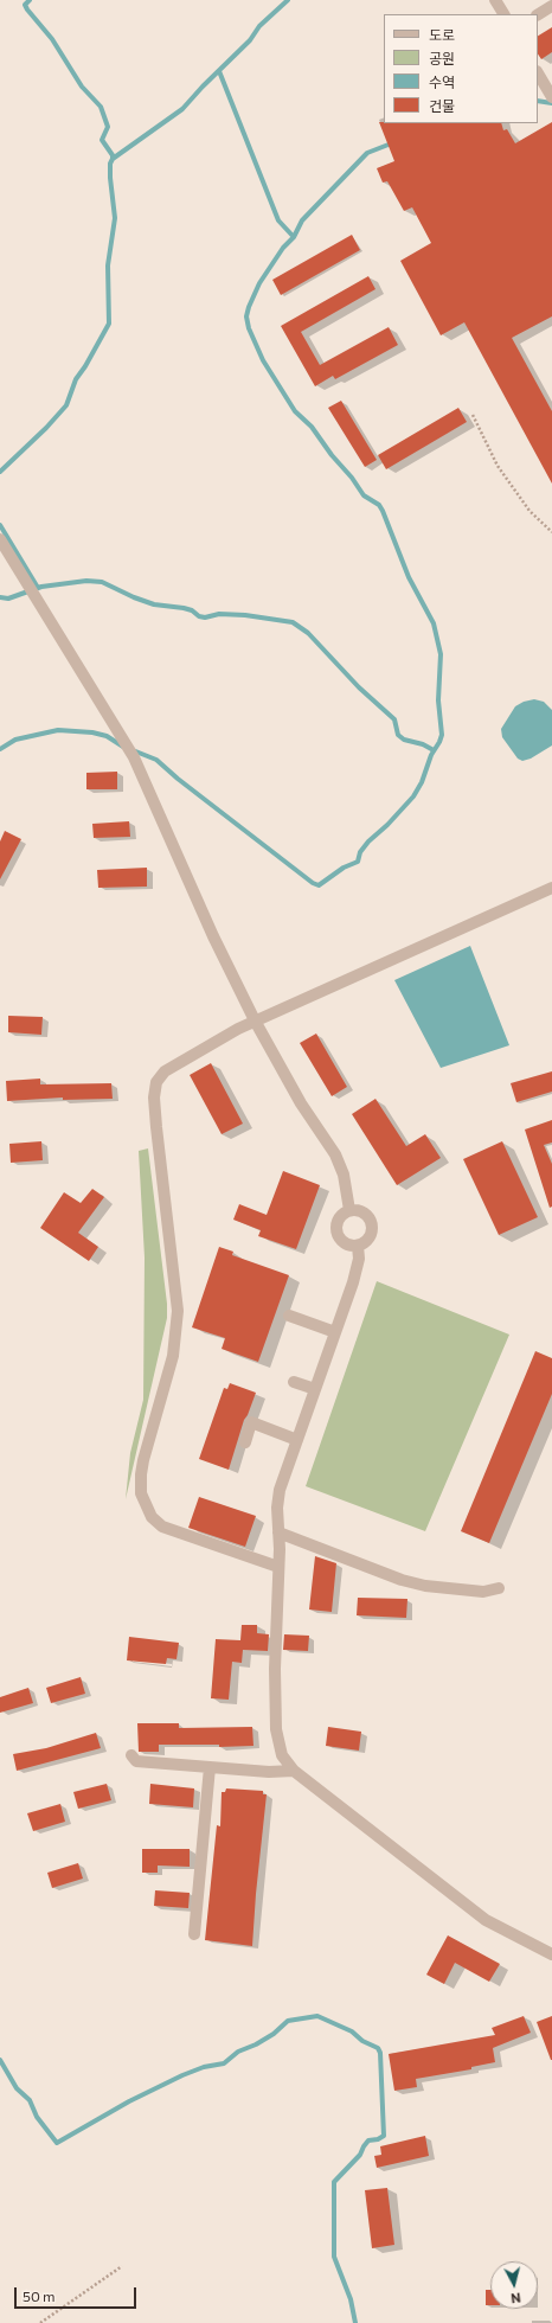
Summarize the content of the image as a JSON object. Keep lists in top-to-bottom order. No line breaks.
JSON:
{"legend":["도로","공원","수역","건물"],"scale_bar":"50 m","north":"bottom"}
